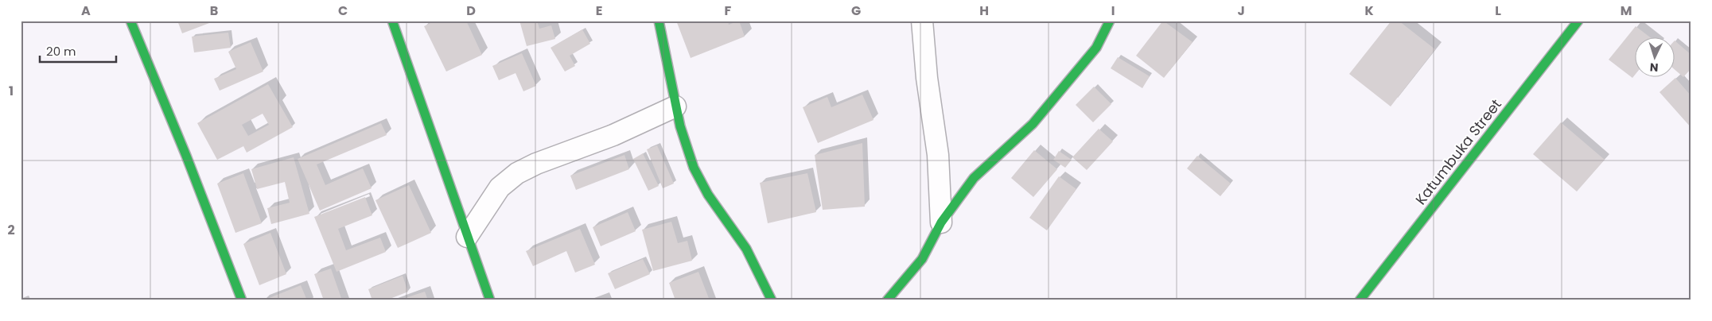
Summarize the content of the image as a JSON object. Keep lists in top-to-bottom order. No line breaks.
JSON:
{"streets":{"street":["Katumbuka Street"]},"scale_bar":"20 m","north":"bottom","grid":{"columns":["A","B","C","D","E","F","G","H","I","J","K","L","M"],"rows":["1","2"]}}
